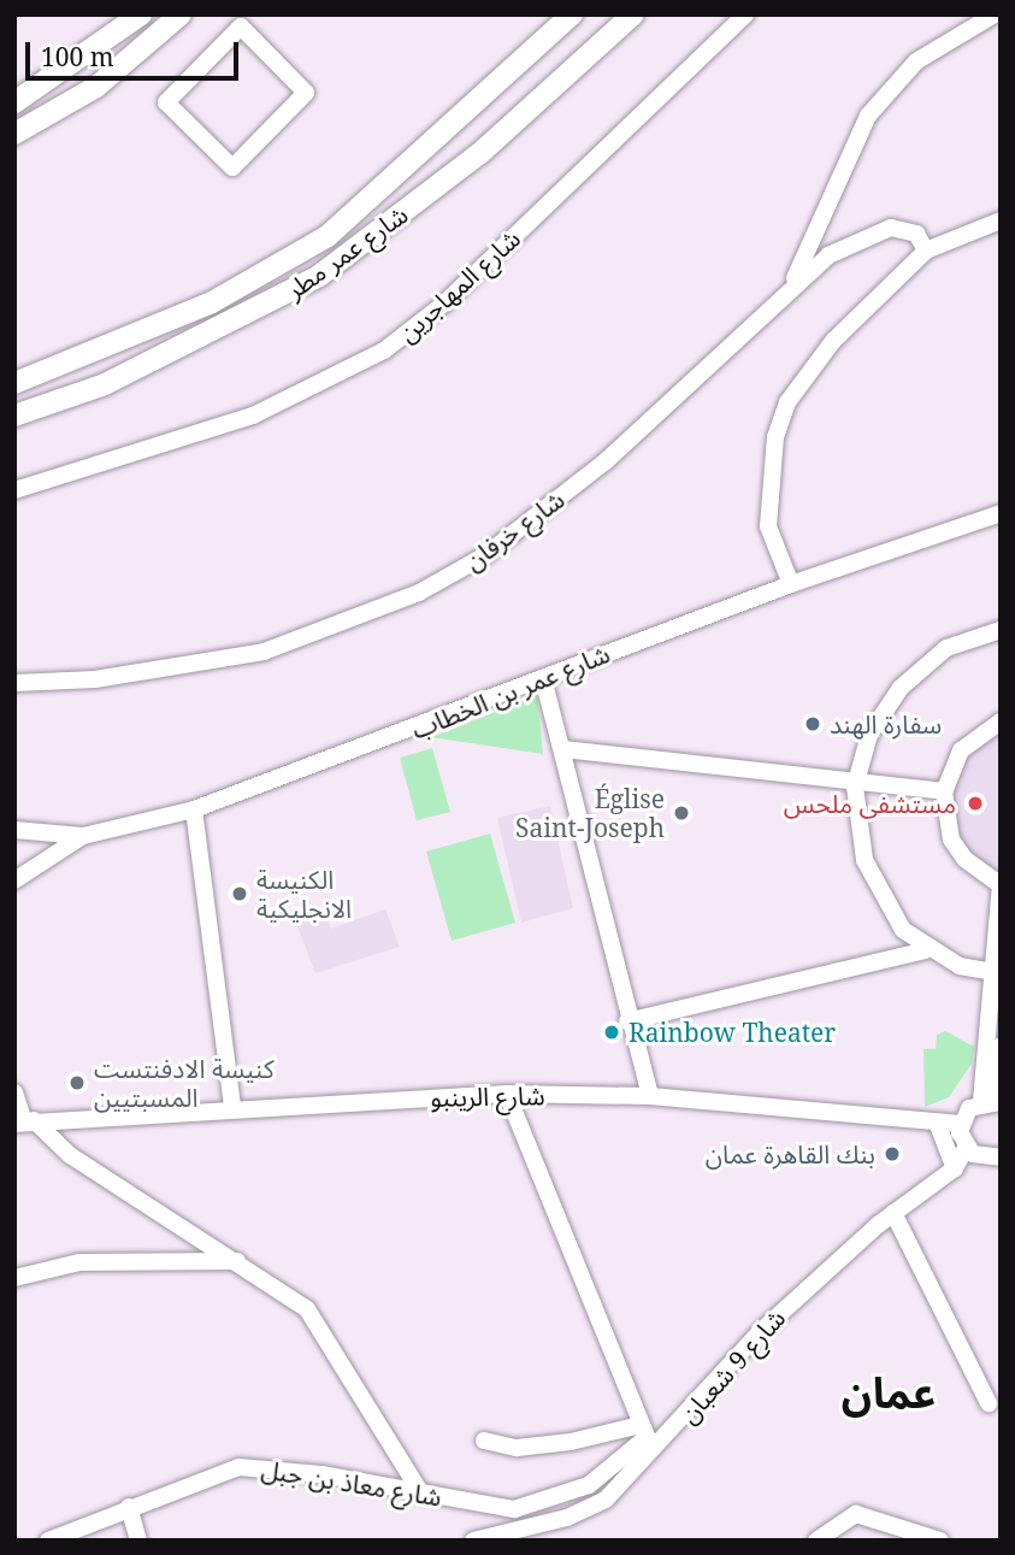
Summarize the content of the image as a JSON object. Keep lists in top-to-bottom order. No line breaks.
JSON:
{"streets":{"main road":["شارع عمر مطر"],"street":["شارع المهاجرين","شارع خرفان","شارع عمر بن الخطاب","شارع الرينبو","شارع 9 شعبان","شارع معاذ بن جبل"]},"crossings":[["شارع 9 شعبان","شارع معاذ بن جبل"]],"districts":["عمان"],"places":["سفارة الهند","مستشفى ملحس","Église Saint-Joseph","الكنيسة الانجليكية","Rainbow Theater","كنيسة الادفنتست المسبتيين","بنك القاهرة عمان"],"scale_bar":"100 m"}
